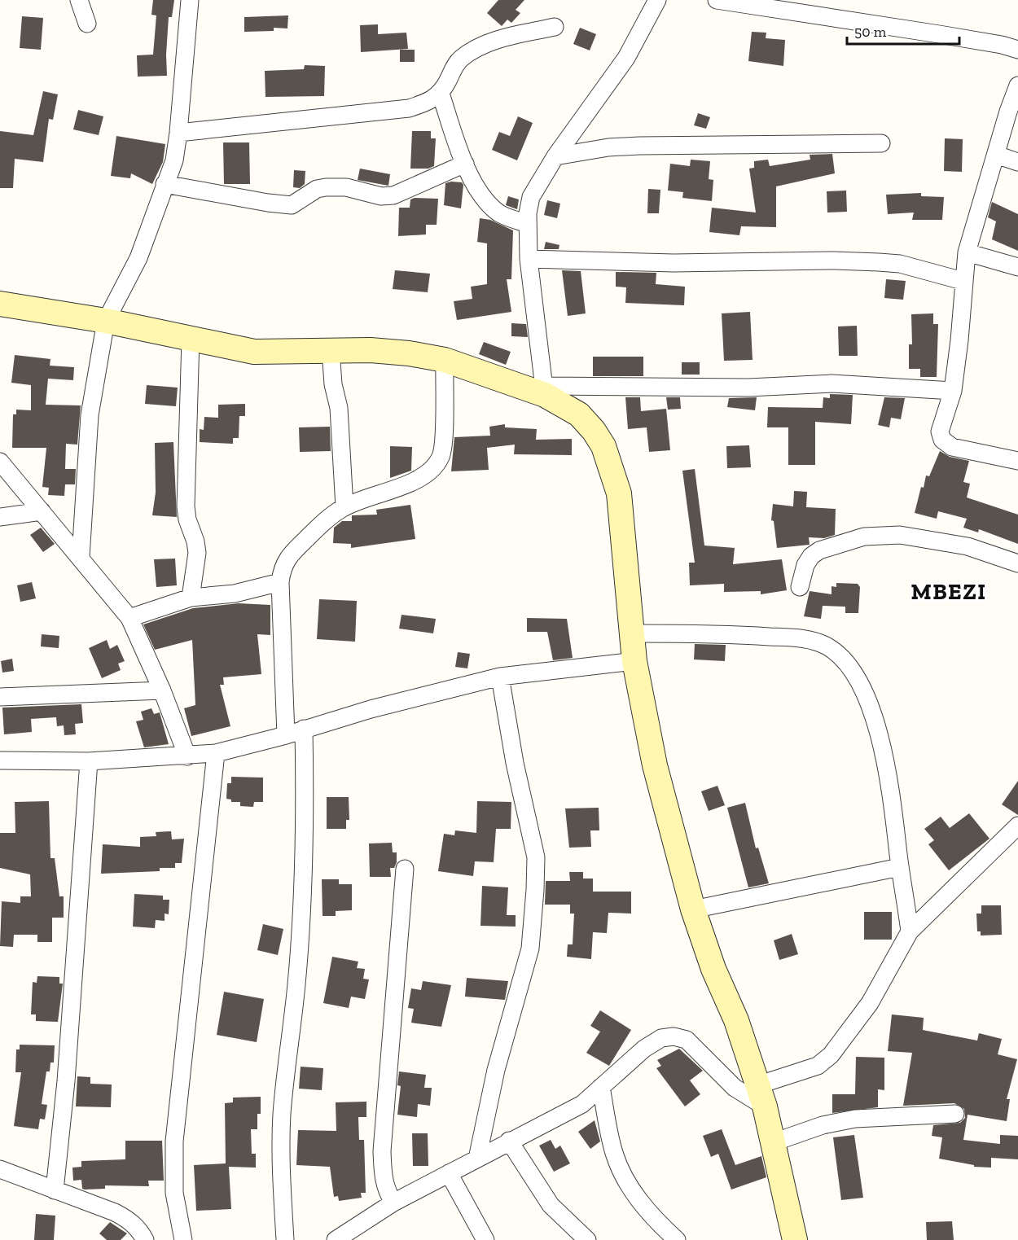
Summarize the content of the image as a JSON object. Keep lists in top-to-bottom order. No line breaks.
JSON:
{"districts":["MBEZI"],"scale_bar":"50 m"}
